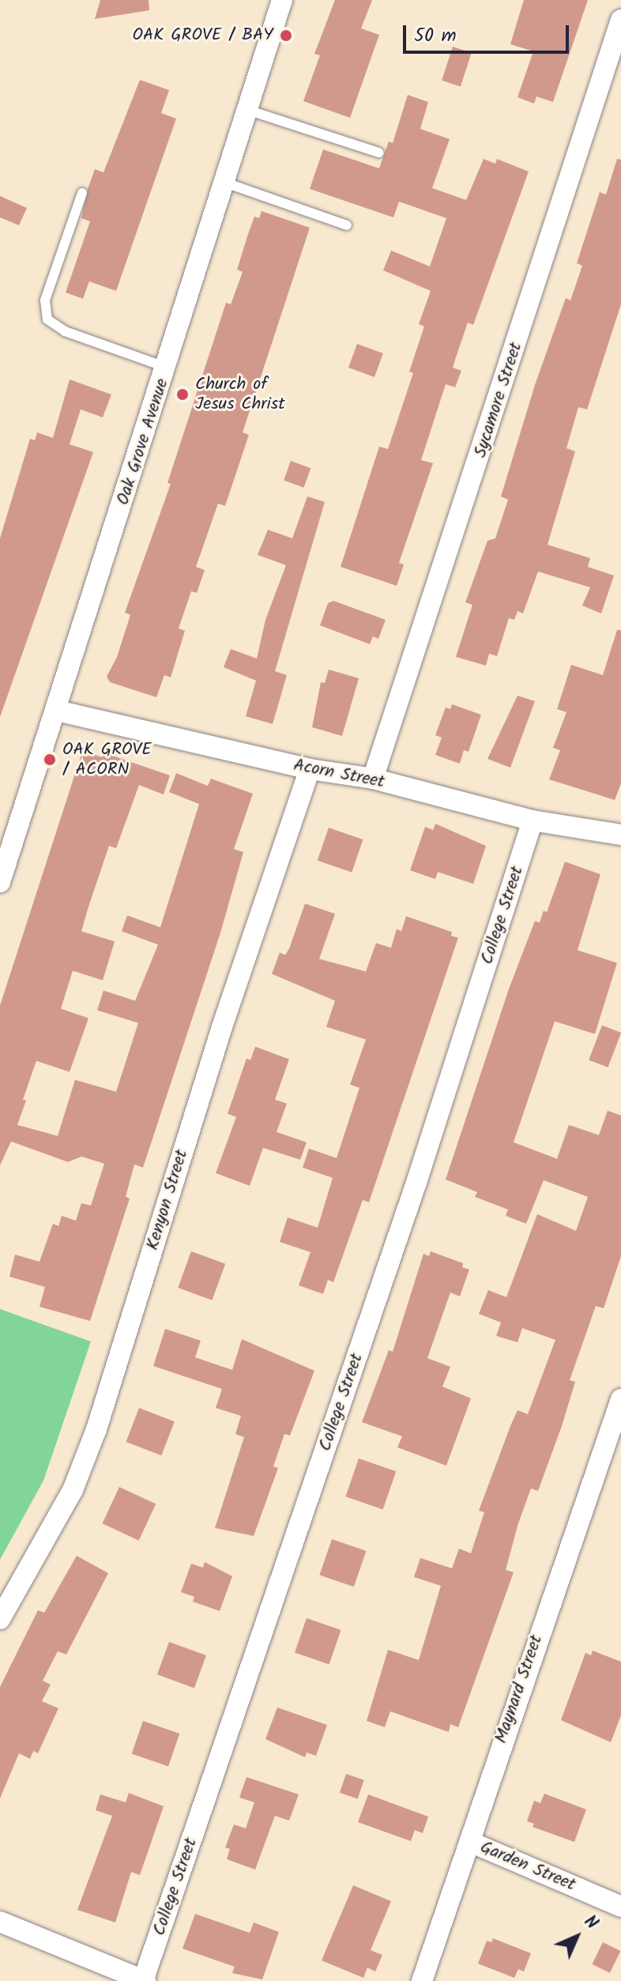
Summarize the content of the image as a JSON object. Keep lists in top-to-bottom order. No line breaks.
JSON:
{"streets":{"street":["Sycamore Street","Oak Grove Avenue","Acorn Street","College Street","Kenyon Street","Maynard Street","Garden Street"]},"crossings":[["Sycamore Street","Acorn Street"],["Oak Grove Avenue","Acorn Street"],["Acorn Street","College Street"],["Acorn Street","Kenyon Street"],["Maynard Street","Garden Street"]],"places":["OAK GROVE / BAY","Church of Jesus Christ","OAK GROVE / ACORN"],"scale_bar":"50 m","north":"top right"}
